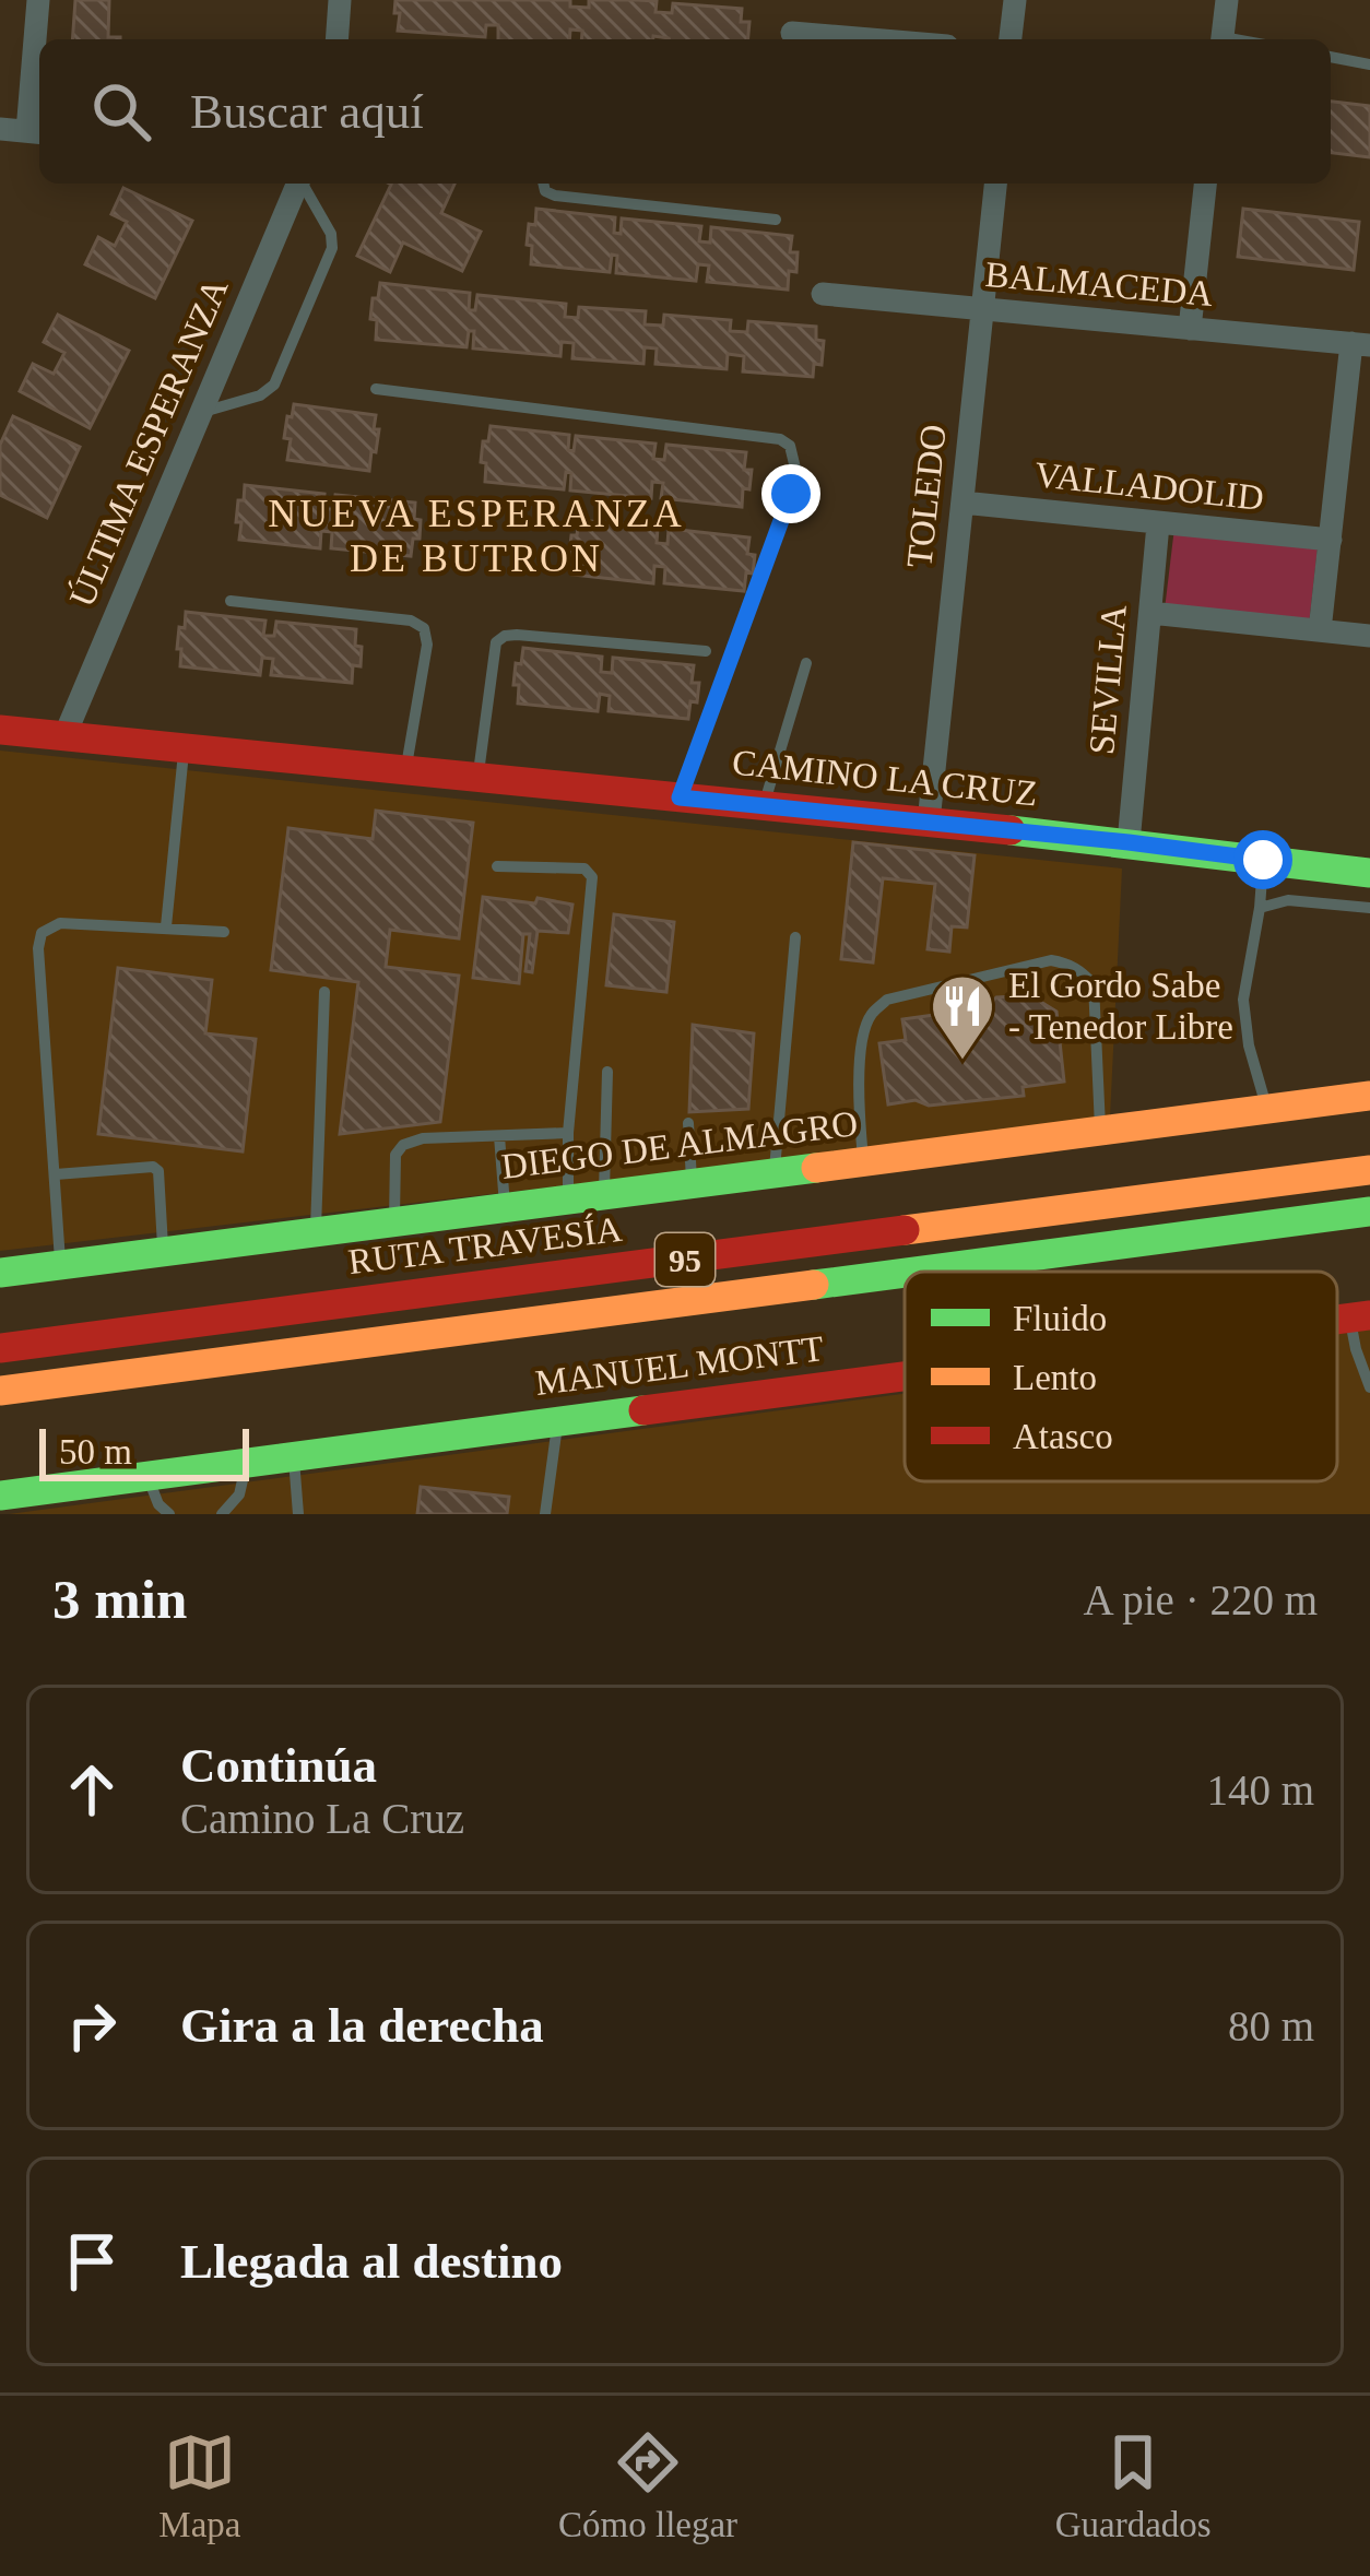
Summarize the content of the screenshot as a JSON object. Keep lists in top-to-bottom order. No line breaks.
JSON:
{"streets":{"main road":["CAMINO LA CRUZ","DIEGO DE ALMAGRO","RUTA TRAVESÍA","95","MANUEL MONTT"],"street":["BALMACEDA","ÚLTIMA ESPERANZA","VALLADOLID","TOLEDO","SEVILLA"]},"crossings":[["BALMACEDA","TOLEDO"],["ÚLTIMA ESPERANZA","CAMINO LA CRUZ"],["VALLADOLID","TOLEDO"],["VALLADOLID","SEVILLA"],["TOLEDO","CAMINO LA CRUZ"],["SEVILLA","CAMINO LA CRUZ"]],"districts":["NUEVA ESPERANZA DE BUTRON"],"places":{"restaurant":["El Gordo Sabe - Tenedor Libre"]},"legend":["Fluido","Lento","Atasco"],"scale_bar":"50 m","page":{"search":"Buscar aquí","scale":"50 m","heading":["3 min","A pie · 220 m"],"list":[["Continúa","Camino La Cruz","140 m"],["Gira a la derecha","80 m"],"Llegada al destino"],"nav":["Mapa","Cómo llegar","Guardados"]}}
